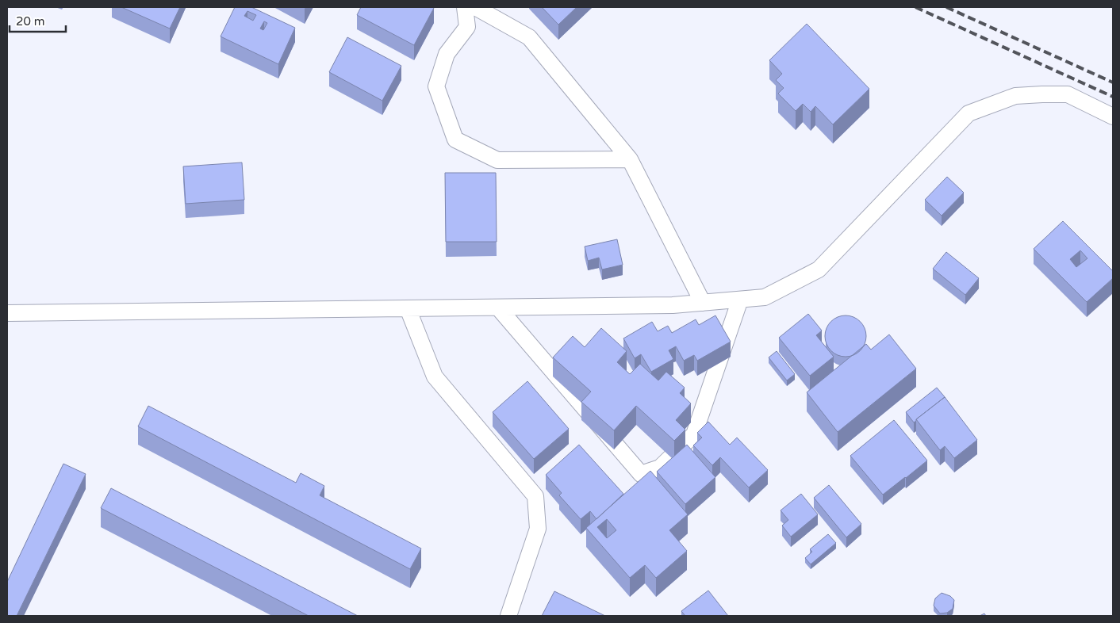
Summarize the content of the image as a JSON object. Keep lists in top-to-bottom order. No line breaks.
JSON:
{"scale_bar":"20 m"}
